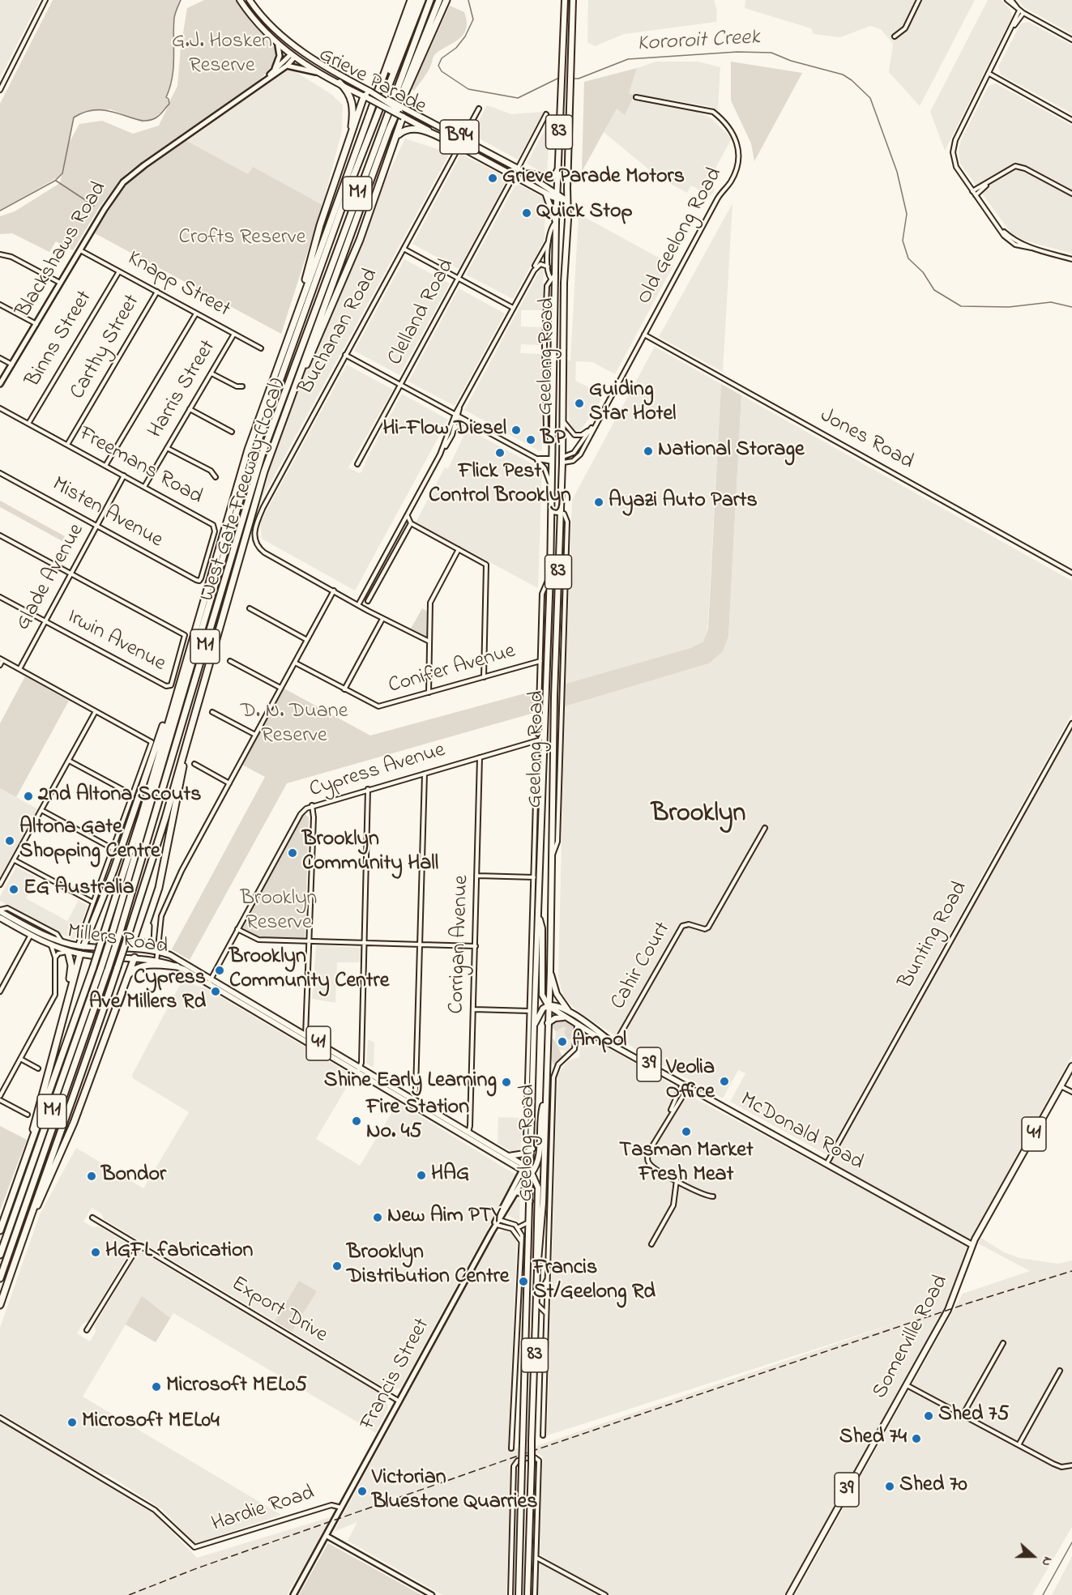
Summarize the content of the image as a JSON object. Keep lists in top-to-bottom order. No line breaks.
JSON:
{"streets":{"highway":["M1","West Gate Freeway (Local)"],"main road":["Grieve Parade","83","B94","Blackshaws Road","Geelong Road","Millers Road","41","39","McDonald Road","Somerville Road","Francis Street"],"street":["Old Geelong Road","Knapp Street","Clelland Road","Buchanan Road","Binns Street","Carthy Street","Harris Street","Jones Road","Freemans Road","Misten Avenue","Glade Avenue","Irwin Avenue","Conifer Avenue","Cypress Avenue","Bunting Road","Corrigan Avenue","Cahir Court","Export Drive","Hardie Road"]},"crossings":[["Grieve Parade","83"],["Grieve Parade","Blackshaws Road"],["Grieve Parade","Clelland Road"],["Grieve Parade","Buchanan Road"],["Grieve Parade","Geelong Road"],["83","Geelong Road"],["M1","West Gate Freeway (Local)"],["Old Geelong Road","Geelong Road"],["Old Geelong Road","Jones Road"],["Blackshaws Road","Knapp Street"],["Knapp Street","Binns Street"],["Knapp Street","Carthy Street"],["Knapp Street","Harris Street"],["Binns Street","Freemans Road"],["Carthy Street","Freemans Road"],["Geelong Road","Millers Road"],["Geelong Road","39"],["Geelong Road","McDonald Road"],["Geelong Road","Francis Street"],["Harris Street","Freemans Road"],["Freemans Road","Misten Avenue"],["Freemans Road","Glade Avenue"],["Misten Avenue","Glade Avenue"],["Glade Avenue","Irwin Avenue"],["Cypress Avenue","Millers Road"],["Cypress Avenue","Corrigan Avenue"],["Bunting Road","McDonald Road"],["Millers Road","Corrigan Avenue"],["Cahir Court","McDonald Road"],["39","McDonald Road"],["McDonald Road","Somerville Road"],["Export Drive","Francis Street"],["Francis Street","Hardie Road"]],"districts":["Brooklyn"],"water":["Kororoit Creek"],"parks":["G.J. Hosken Reserve","Crofts Reserve","D. N. Duane Reserve","Brooklyn Reserve"],"places":["Grieve Parade Motors","Quick Stop","Guiding Star Hotel","Hi-Flow Diesel","BP","National Storage","Flick Pest Control Brooklyn","Ayazi Auto Parts","2nd Altona Scouts","Altona Gate Shopping Centre","Brooklyn Community Hall","EG Australia","Brooklyn Community Centre","Cypress Ave/Millers Rd","Ampol","Veolia Office","Shine Early Learning","Fire Station No. 45","Tasman Market Fresh Meat","HAG","Bondor","New Aim PTY","HGFL fabrication","Brooklyn Distribution Centre","Francis St/Geelong Rd","Microsoft MEL05","Shed 75","Microsoft MEL04","Shed 74","Shed 70","Victorian Bluestone Quarries"],"north":"right"}
